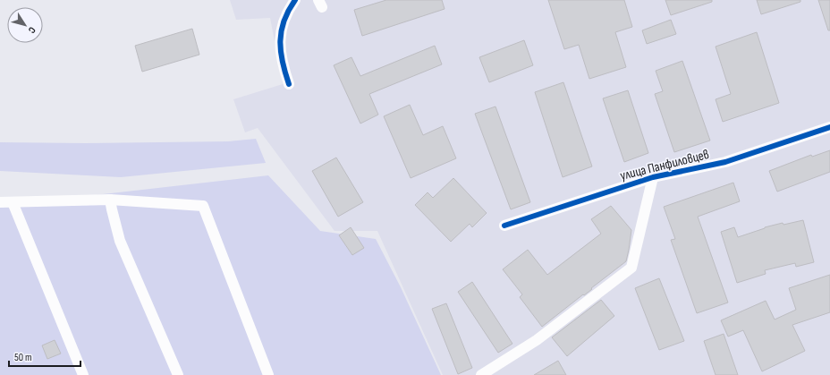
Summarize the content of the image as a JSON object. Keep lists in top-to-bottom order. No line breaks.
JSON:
{"streets":{"street":["улица Панфиловцев"]},"scale_bar":"50 m","north":"bottom right"}
